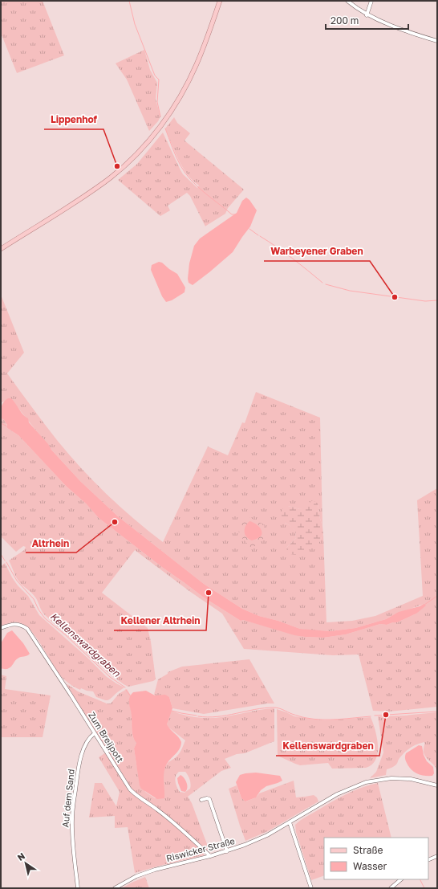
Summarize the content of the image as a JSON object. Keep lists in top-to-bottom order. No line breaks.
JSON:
{"streets":{"street":["Zum Breijpott","Auf dem Sand","Riswicker Straße"]},"crossings":[["Zum Breijpott","Auf dem Sand"],["Zum Breijpott","Riswicker Straße"]],"water":["Kellenswardgraben"],"places":["Lippenhof","Warbeyener Graben","Altrhein","Kellener Altrhein","Kellenswardgraben"],"legend":["Straße","Wasser"],"scale_bar":"200 m","north":"top left"}
